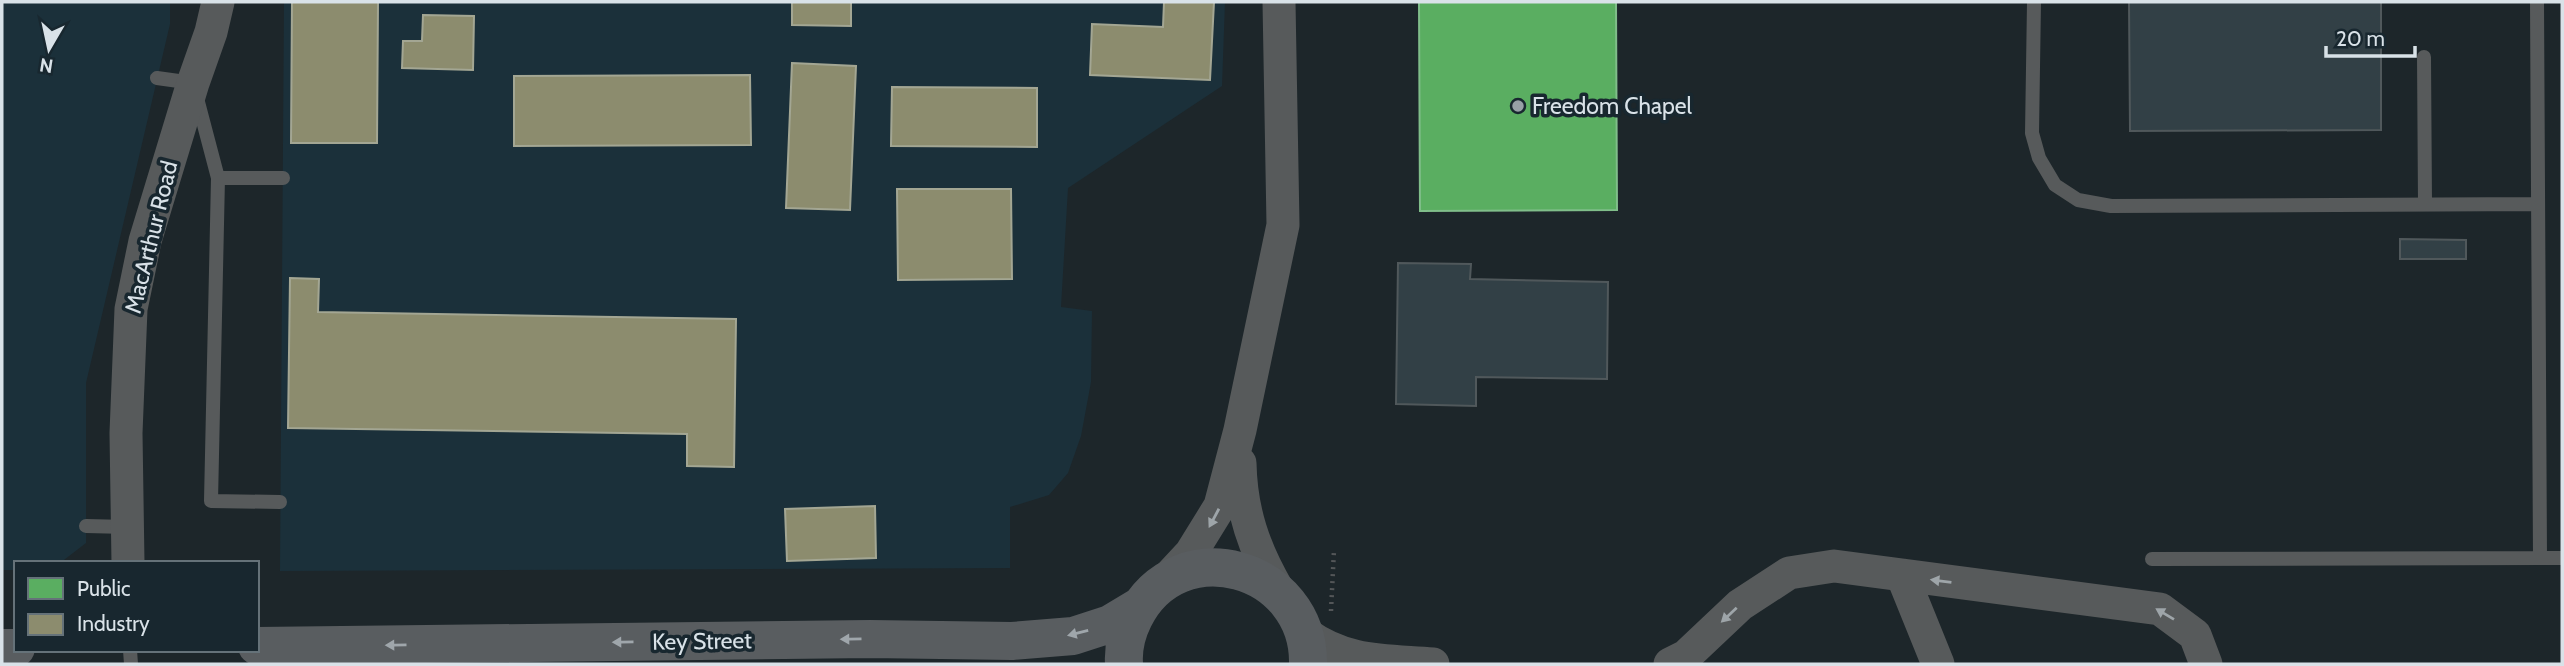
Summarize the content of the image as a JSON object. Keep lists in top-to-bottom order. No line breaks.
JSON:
{"streets":{"main road":["Key Street"],"street":["MacArthur Road"]},"one_way":["Key Street"],"places":["Freedom Chapel"],"legend":["Public","Industry"],"scale_bar":"20 m","north":"bottom"}
